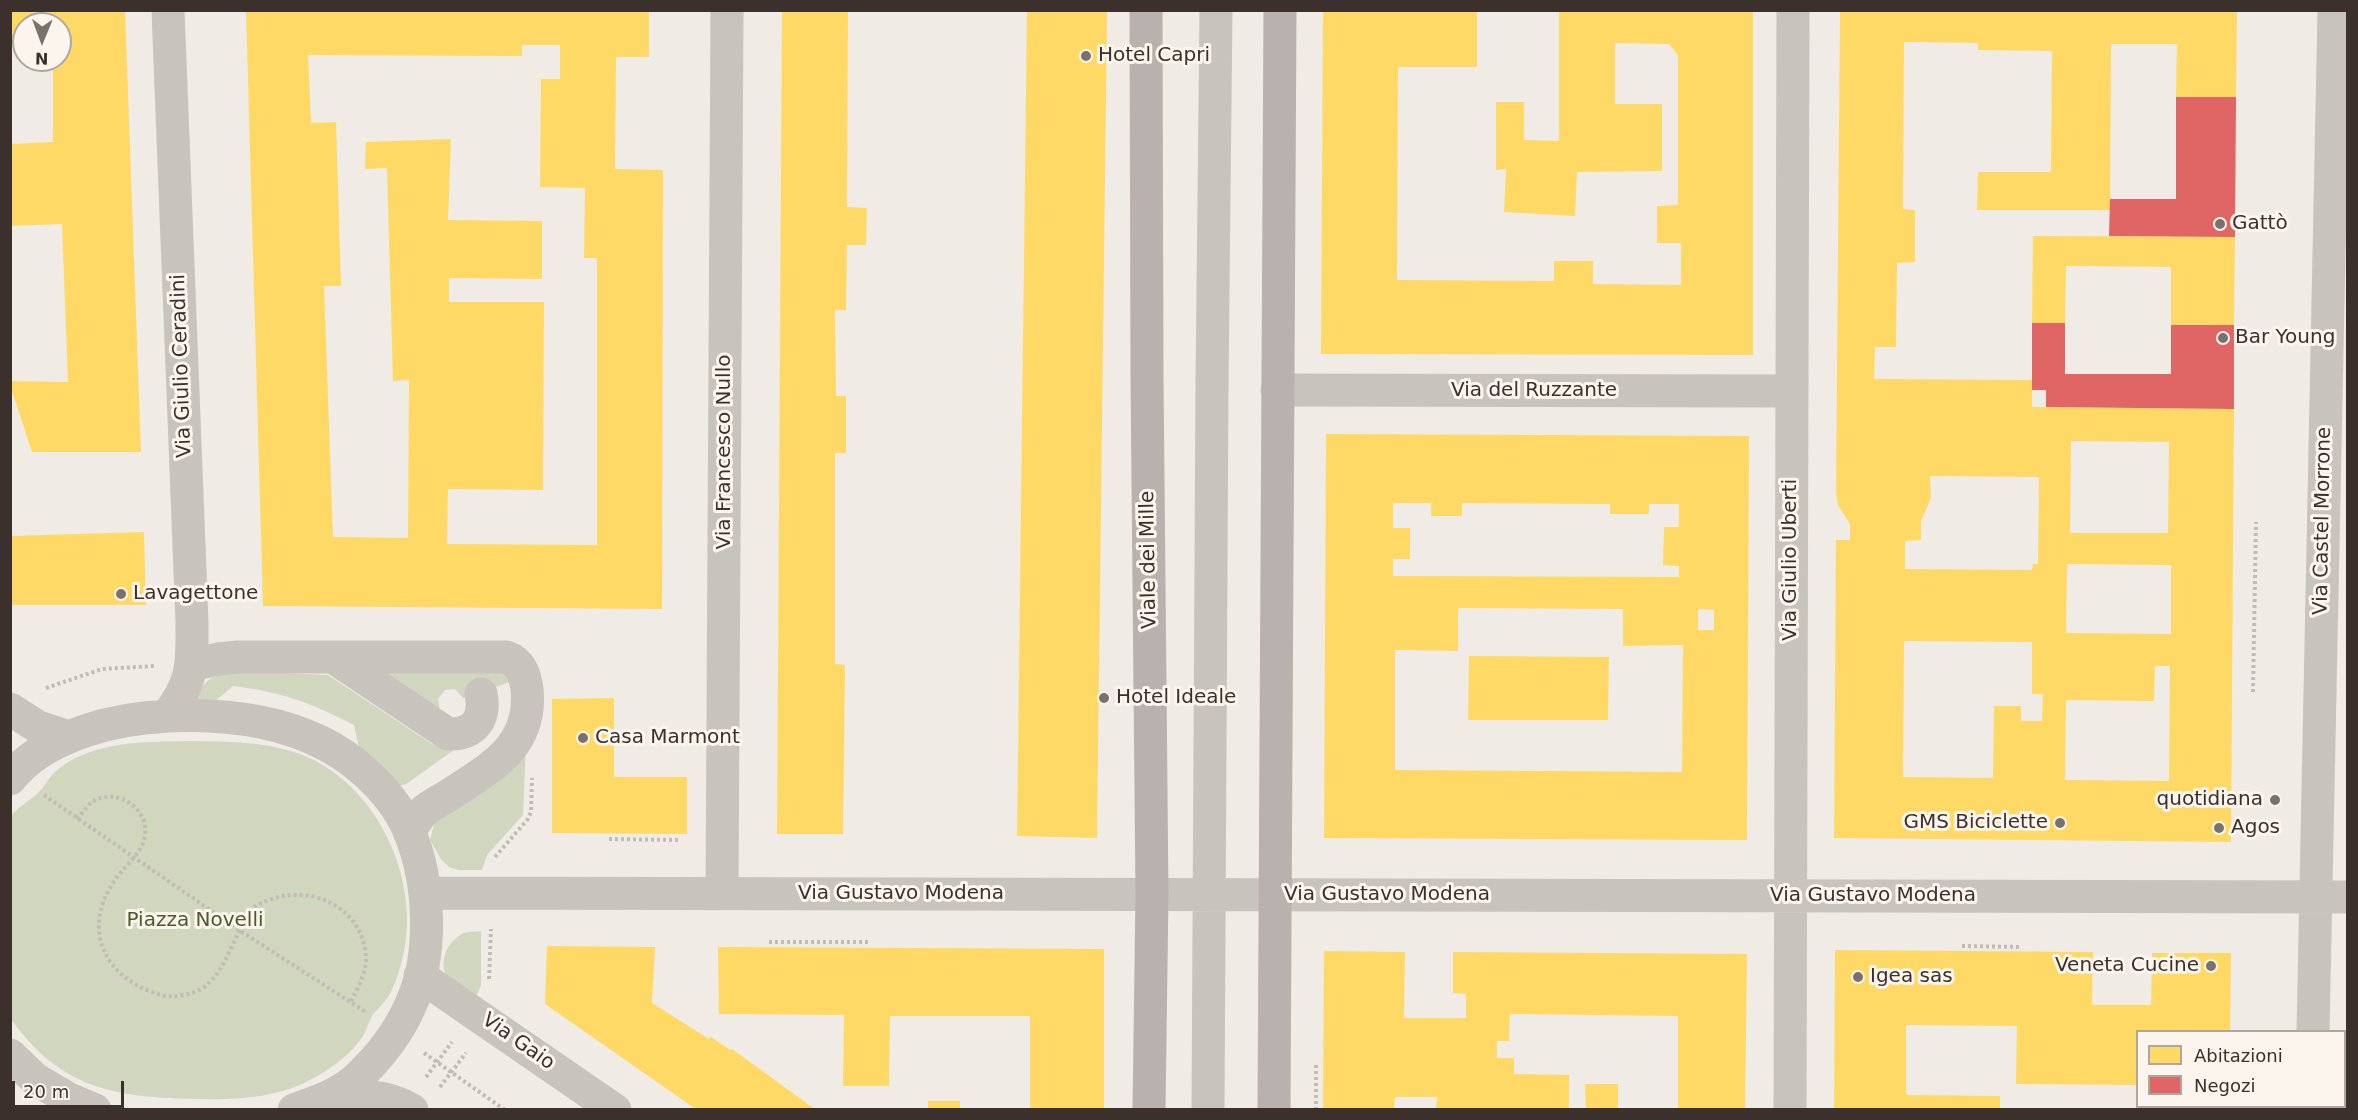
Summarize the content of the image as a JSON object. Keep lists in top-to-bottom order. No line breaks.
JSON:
{"streets":{"main road":["Viale dei Mille"],"street":["Via Giulio Ceradini","Via del Ruzzante","Via Francesco Nullo","Via Castel Morrone","Via Giulio Uberti","Via Gustavo Modena","Via Gaio"]},"crossings":[["Via del Ruzzante","Via Giulio Uberti"],["Via Francesco Nullo","Via Gustavo Modena"],["Via Castel Morrone","Via Gustavo Modena"],["Viale dei Mille","Via Gustavo Modena"],["Via Giulio Uberti","Via Gustavo Modena"]],"parks":["Piazza Novelli"],"places":["Hotel Capri","Gattò","Bar Young","Lavagettone","Hotel Ideale","Casa Marmont","quotidiana","GMS Biciclette","Agos","Veneta Cucine","Igea sas"],"legend":["Abitazioni","Negozi"],"scale_bar":"20 m","north":"bottom"}
